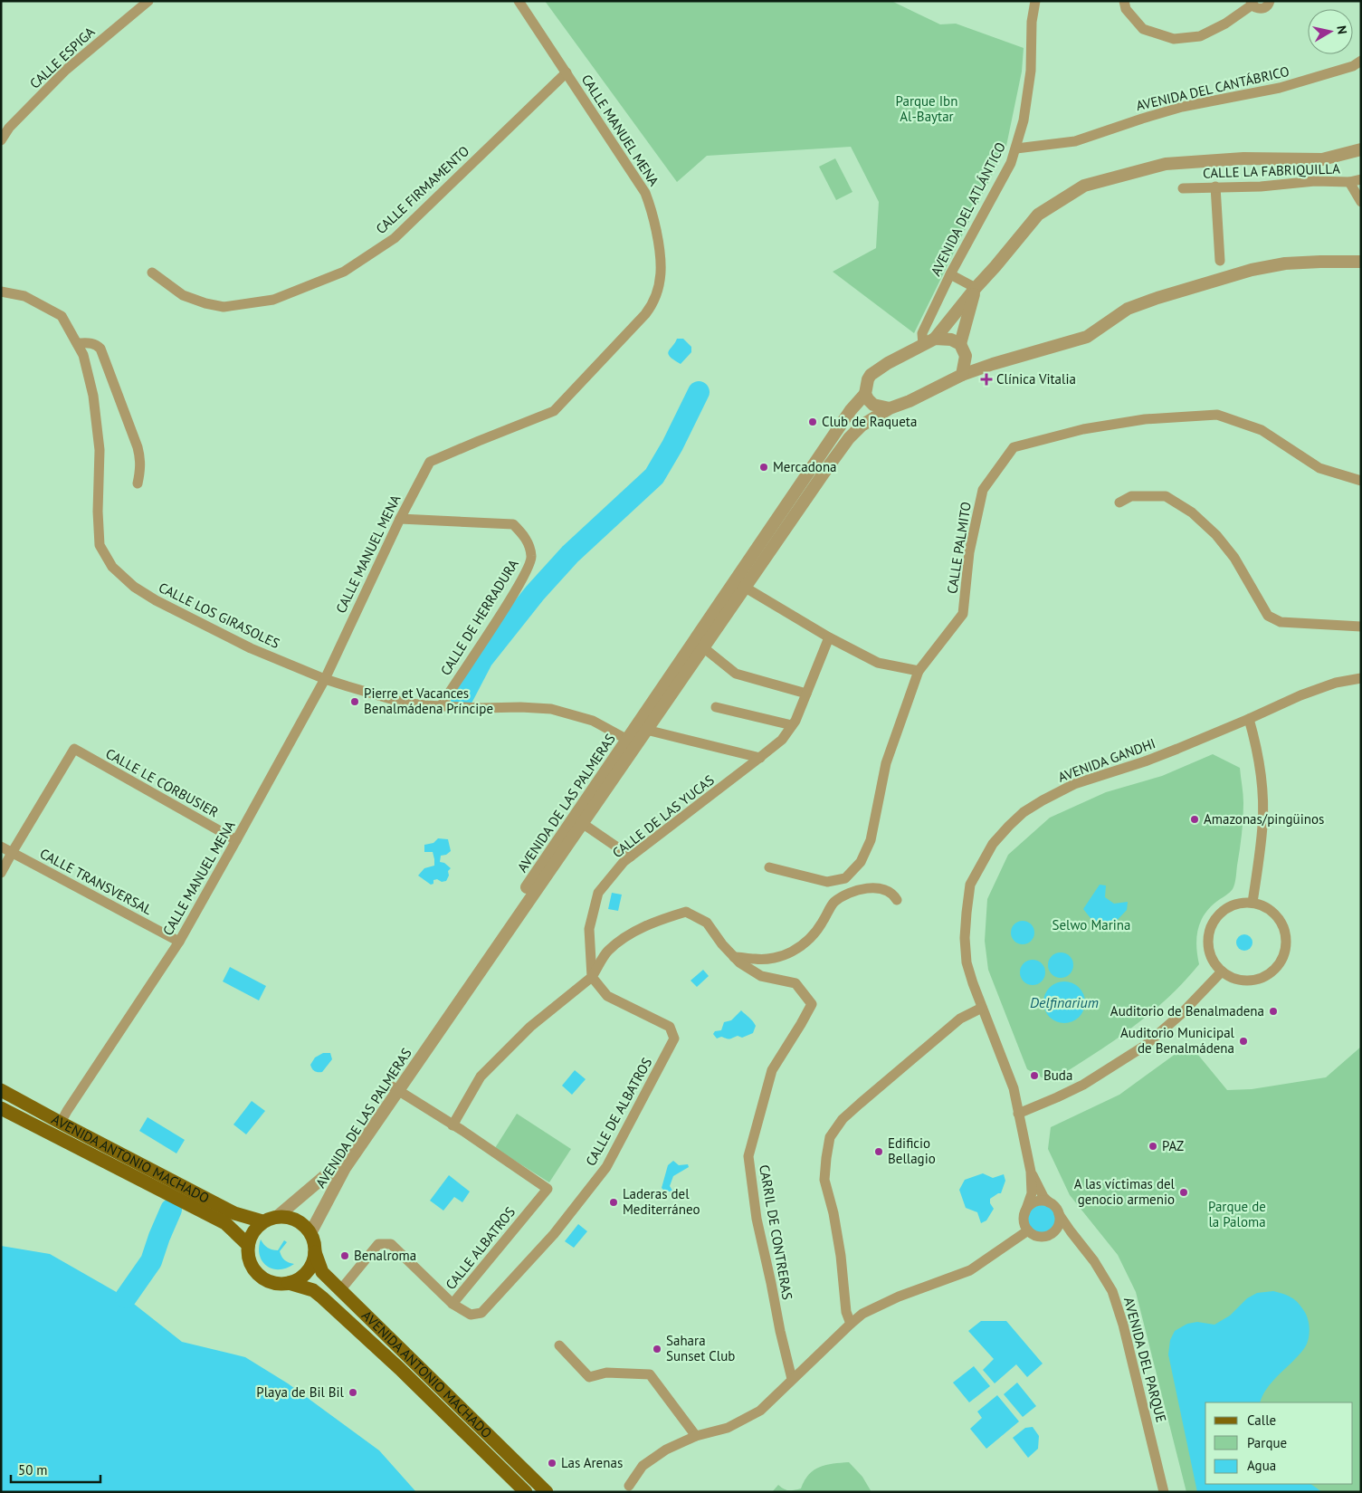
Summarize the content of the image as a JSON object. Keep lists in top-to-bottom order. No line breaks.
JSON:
{"streets":{"main road":["AVENIDA ANTONIO MACHADO"],"street":["CALLE ESPIGA","AVENIDA DEL CANTÁBRICO","CALLE MANUEL MENA","CALLE LA FABRIQUILLA","CALLE FIRMAMENTO","AVENIDA DEL ATLÁNTICO","CALLE PALMITO","CALLE LOS GIRASOLES","CALLE DE HERRADURA","AVENIDA GANDHI","CALLE LE CORBUSIER","AVENIDA DE LAS PALMERAS","CALLE DE LAS YUCAS","CALLE TRANSVERSAL","CALLE DE ALBATROS","CARRIL DE CONTRERAS","CALLE ALBATROS","AVENIDA DEL PARQUE"]},"crossings":[["AVENIDA DEL CANTÁBRICO","AVENIDA DEL ATLÁNTICO"],["CALLE MANUEL MENA","CALLE FIRMAMENTO"],["CALLE MANUEL MENA","CALLE LOS GIRASOLES"],["CALLE MANUEL MENA","CALLE DE HERRADURA"],["CALLE MANUEL MENA","CALLE LE CORBUSIER"],["CALLE MANUEL MENA","CALLE TRANSVERSAL"],["CALLE MANUEL MENA","AVENIDA ANTONIO MACHADO"],["CALLE LOS GIRASOLES","CALLE DE HERRADURA"],["CALLE LOS GIRASOLES","AVENIDA DE LAS PALMERAS"],["AVENIDA GANDHI","AVENIDA DEL PARQUE"],["CALLE LE CORBUSIER","CALLE TRANSVERSAL"],["AVENIDA DE LAS PALMERAS","AVENIDA ANTONIO MACHADO"],["AVENIDA DE LAS PALMERAS","CALLE ALBATROS"],["CALLE DE LAS YUCAS","CALLE DE ALBATROS"],["CALLE DE LAS YUCAS","CARRIL DE CONTRERAS"],["CALLE DE ALBATROS","CARRIL DE CONTRERAS"],["CALLE DE ALBATROS","CALLE ALBATROS"],["AVENIDA ANTONIO MACHADO","CALLE ALBATROS"]],"water":["Delfinarium"],"parks":["Parque Ibn Al-Baytar","Selwo Marina","Parque de la Paloma"],"places":{"health":["Clínica Vitalia"],"other":["Club de Raqueta","Mercadona","Pierre et Vacances Benalmádena Príncipe","Amazonas/pingüinos","Auditorio de Benalmadena","Auditorio Municipal de Benalmádena","Buda","PAZ","Edificio Bellagio","A las víctimas del genocio armenio","Laderas del Mediterráneo","Benalroma","Sahara Sunset Club","Playa de Bil Bil","Las Arenas"]},"legend":["Calle","Parque","Agua"],"scale_bar":"50 m","north":"right"}
